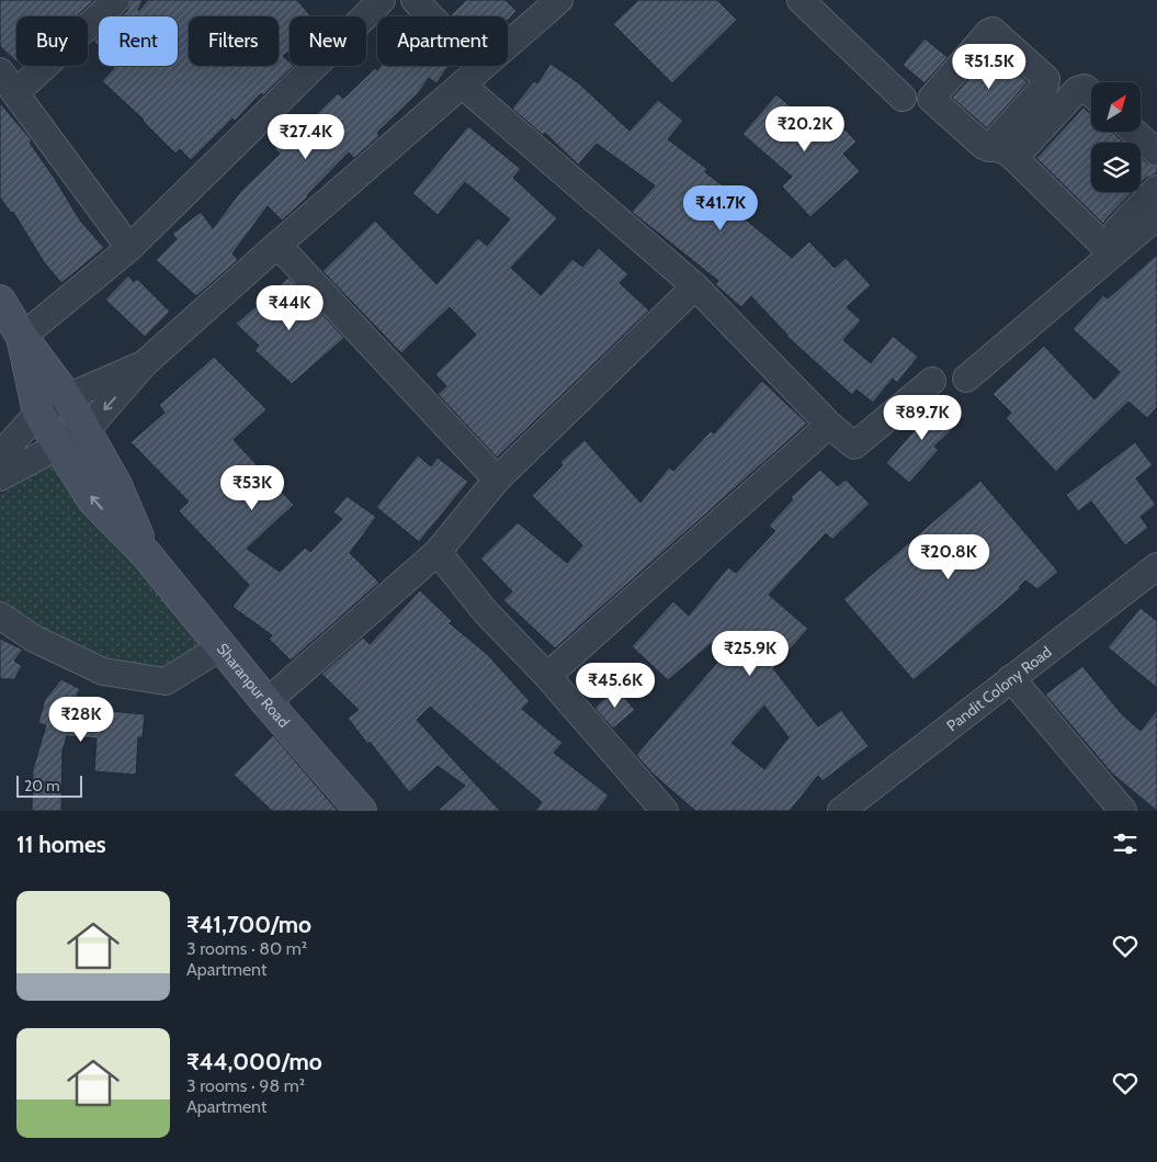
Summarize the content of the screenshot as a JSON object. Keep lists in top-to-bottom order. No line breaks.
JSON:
{"streets":{"main road":["Sharanpur Road"],"street":["Pandit Colony Road"]},"scale_bar":"20 m","north":"top right","page":{"chip":["Buy","Rent","Filters","New","Apartment"],"price":["₹51.5K","₹20.2K","₹27.4K","₹41.7K","₹44K","₹89.7K","₹53K","₹20.8K","₹25.9K","₹45.6K","₹28K"],"scale":"20 m","heading":"11 homes","list":[{"name":"₹41,700/mo","note":"3 rooms · 80 m² · Apartment"},{"name":"₹44,000/mo","note":"3 rooms · 98 m² · Apartment"}]}}
